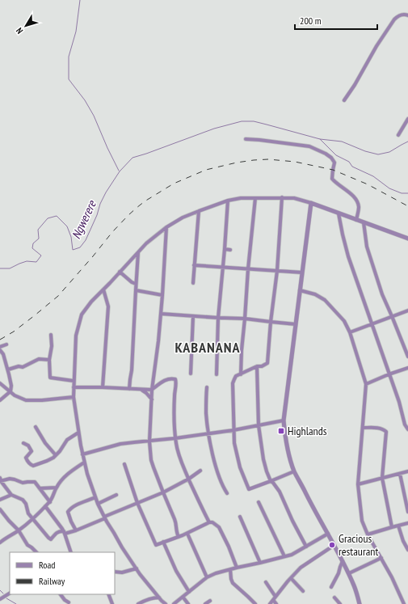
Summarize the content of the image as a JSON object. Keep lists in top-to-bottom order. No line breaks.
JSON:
{"districts":["KABANANA"],"water":["Ngwerere"],"places":{"transit":["Highlands"],"other":["Gracious restaurant"]},"legend":["Road","Railway"],"scale_bar":"200 m","north":"bottom left"}
